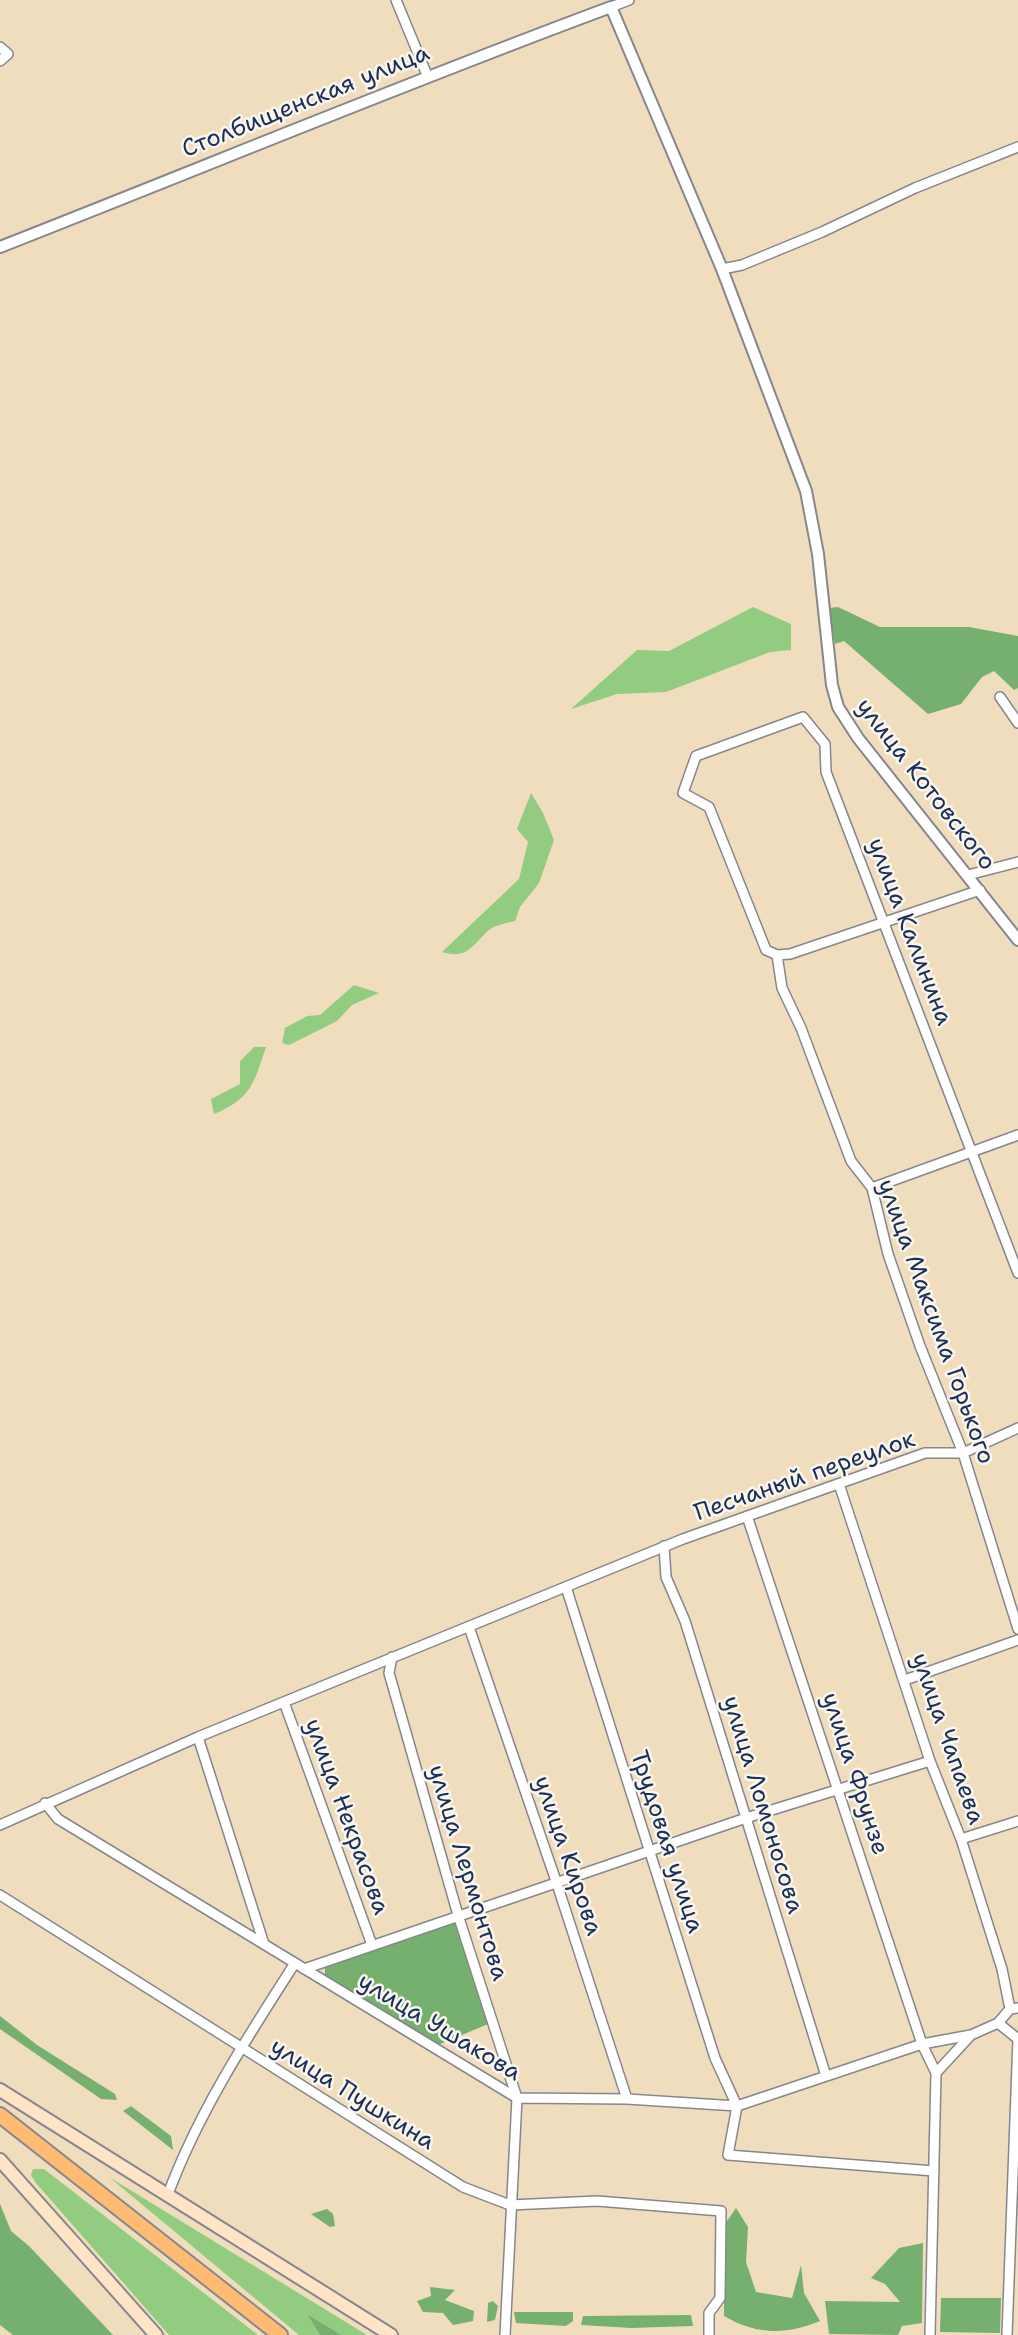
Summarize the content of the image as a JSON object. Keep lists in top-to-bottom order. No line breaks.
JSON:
{"streets":{"street":["Столбищенская улица","улица Котовского","улица Калинина","улица Максима Горького","Песчаный переулок","улица Чапаева","улица Фрунзе","улица Ломоносова","улица Некрасова","Трудовая улица","улица Кирова","улица Лермонтова","улица Ушакова","улица Пушкина"]},"crossings":[["Столбищенская улица","улица Котовского"],["улица Калинина","улица Максима Горького"],["улица Максима Горького","Песчаный переулок"],["Песчаный переулок","улица Чапаева"],["Песчаный переулок","улица Фрунзе"],["Песчаный переулок","улица Ломоносова"],["Песчаный переулок","улица Некрасова"],["Песчаный переулок","Трудовая улица"],["Песчаный переулок","улица Кирова"],["Песчаный переулок","улица Лермонтова"],["Песчаный переулок","улица Ушакова"],["улица Чапаева","улица Ушакова"],["улица Фрунзе","улица Ушакова"],["улица Ломоносова","улица Ушакова"],["Трудовая улица","улица Ушакова"],["улица Кирова","улица Ушакова"],["улица Лермонтова","улица Ушакова"]]}
